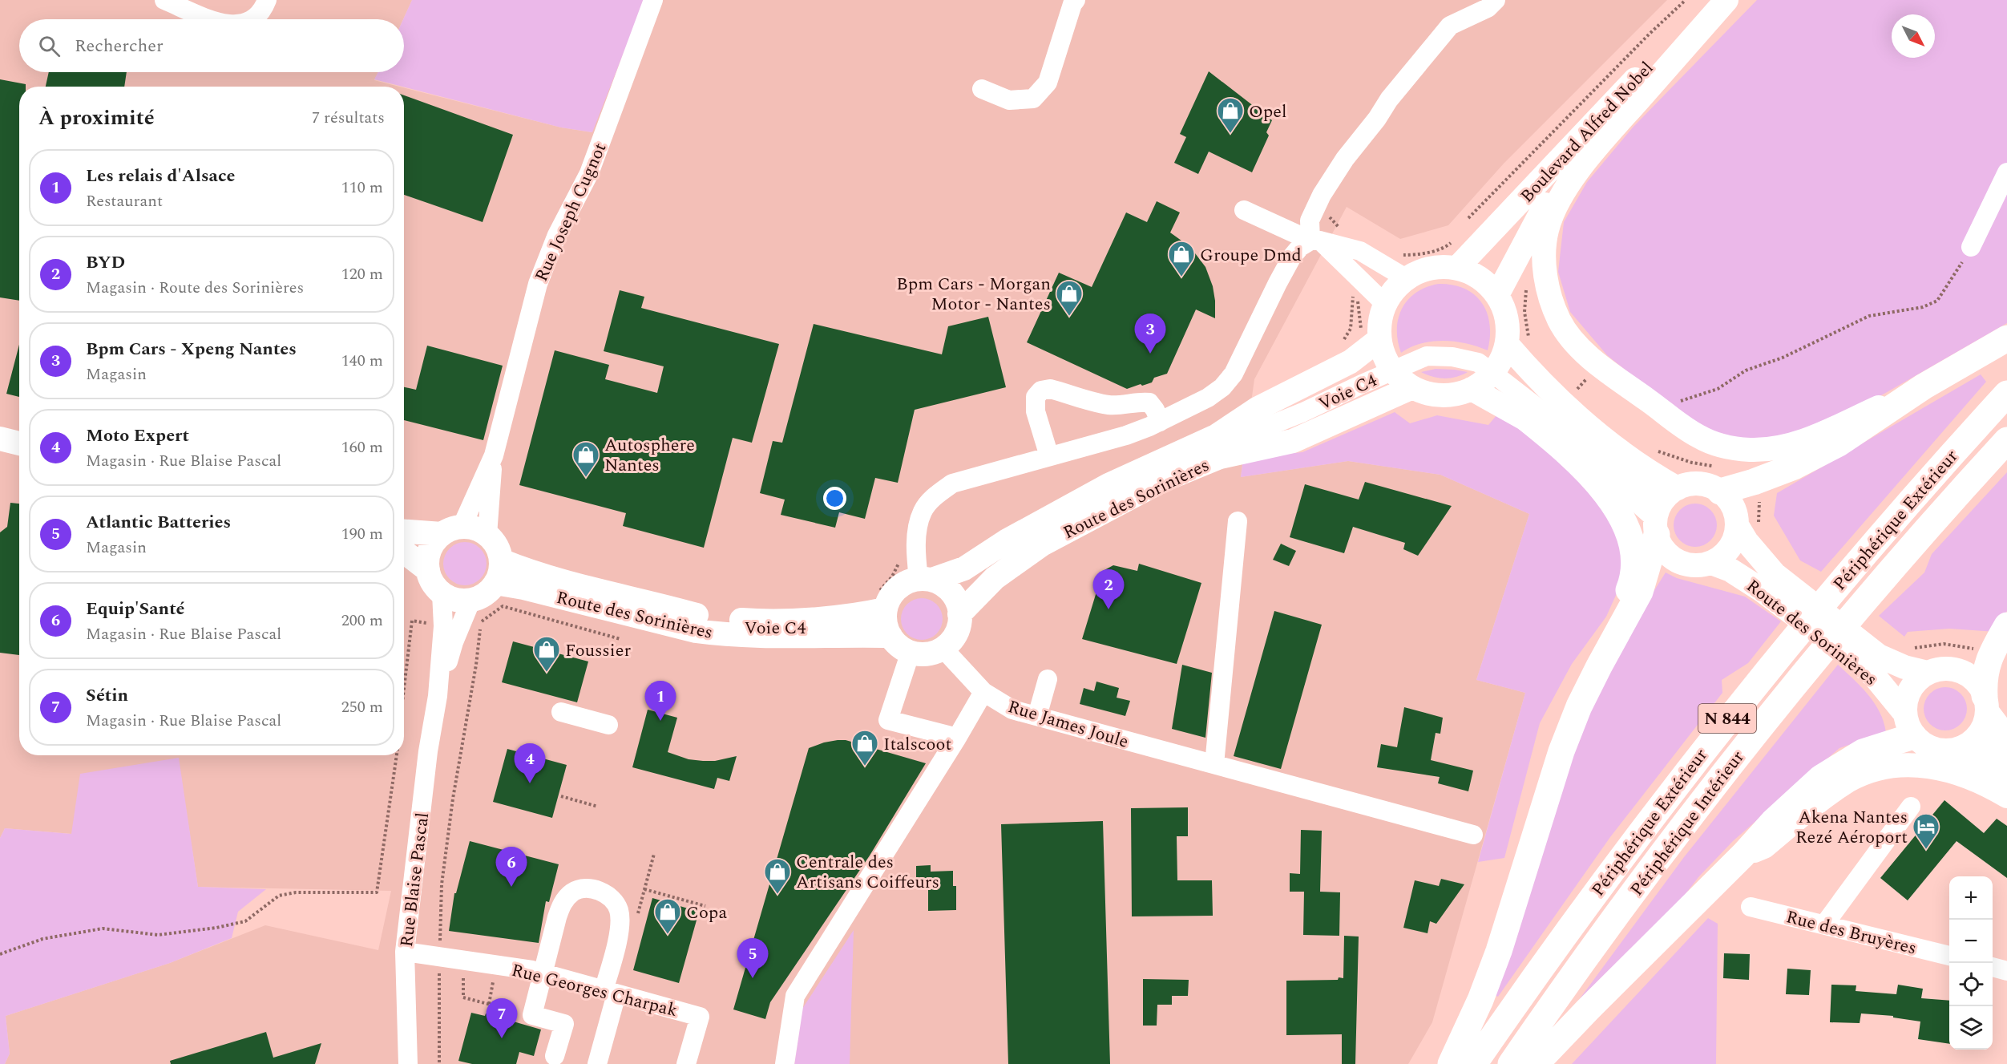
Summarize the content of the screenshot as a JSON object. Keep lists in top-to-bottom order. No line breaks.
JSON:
{"streets":{"highway":["Périphérique Extérieur","N 844","Périphérique Intérieur"],"main road":["Boulevard Alfred Nobel","Route des Sorinières"],"street":["Rue Joseph Cugnot","Voie C4","Rue James Joule","Rue Blaise Pascal","Rue des Bruyères","Rue Georges Charpak"]},"crossings":[["Rue Joseph Cugnot","Route des Sorinières"],["Rue Joseph Cugnot","Rue Blaise Pascal"],["Voie C4","Route des Sorinières"],["Route des Sorinières","Rue James Joule"],["Route des Sorinières","Rue Blaise Pascal"],["Rue Blaise Pascal","Rue Georges Charpak"]],"places":{"shop":["Opel","Groupe Dmd","Bpm Cars - Morgan Motor - Nantes","Autosphere Nantes","Foussier","Italscoot","Centrale des Artisans Coiffeurs","Copa"],"hotel":["Akena Nantes Rezé Aéroport"]},"north":"bottom right","page":{"search":"Rechercher","heading":["À proximité","7 résultats"],"list":[{"mark":"1","name":"Les relais d'Alsace","note":"Restaurant","value":"110 m"},{"mark":"2","name":"BYD","note":"Magasin · Route des Sorinières","value":"120 m"},{"mark":"3","name":"Bpm Cars - Xpeng Nantes","note":"Magasin","value":"140 m"},{"mark":"4","name":"Moto Expert","note":"Magasin · Rue Blaise Pascal","value":"160 m"},{"mark":"5","name":"Atlantic Batteries","note":"Magasin","value":"190 m"},{"mark":"6","name":"Equip'Santé","note":"Magasin · Rue Blaise Pascal","value":"200 m"},{"mark":"7","name":"Sétin","note":"Magasin · Rue Blaise Pascal","value":"250 m"}],"pins":["3","2","1","4","6","5","7"],"map_buttons":["+","−"]}}
